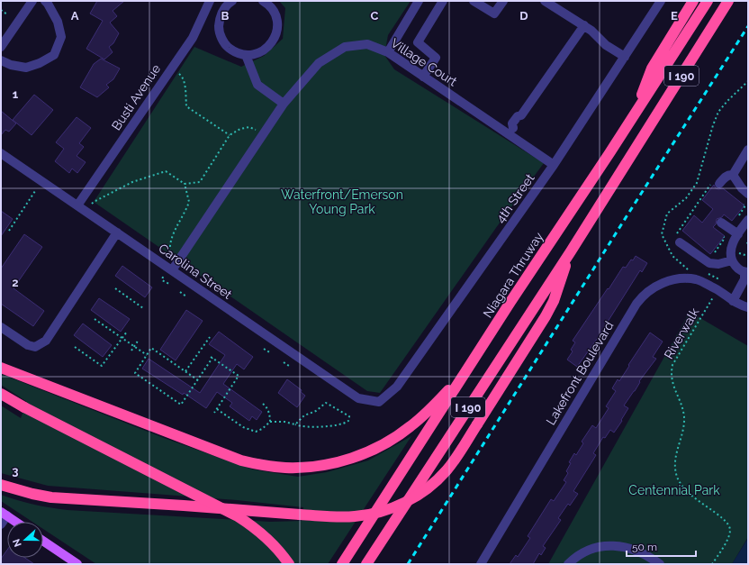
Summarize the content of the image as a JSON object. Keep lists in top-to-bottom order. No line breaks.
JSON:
{"streets":{"highway":["I 190","Niagara Thruway"],"street":["Village Court","Busti Avenue","4th Street","Carolina Street","Lakefront Boulevard"],"path":["Riverwalk"]},"crossings":[["Village Court","4th Street"],["Village Court","Carolina Street"],["Busti Avenue","Carolina Street"],["4th Street","Carolina Street"]],"parks":["Waterfront/Emerson Young Park","Centennial Park"],"scale_bar":"50 m","north":"left","grid":{"columns":["A","B","C","D","E"],"rows":["1","2","3"]}}
